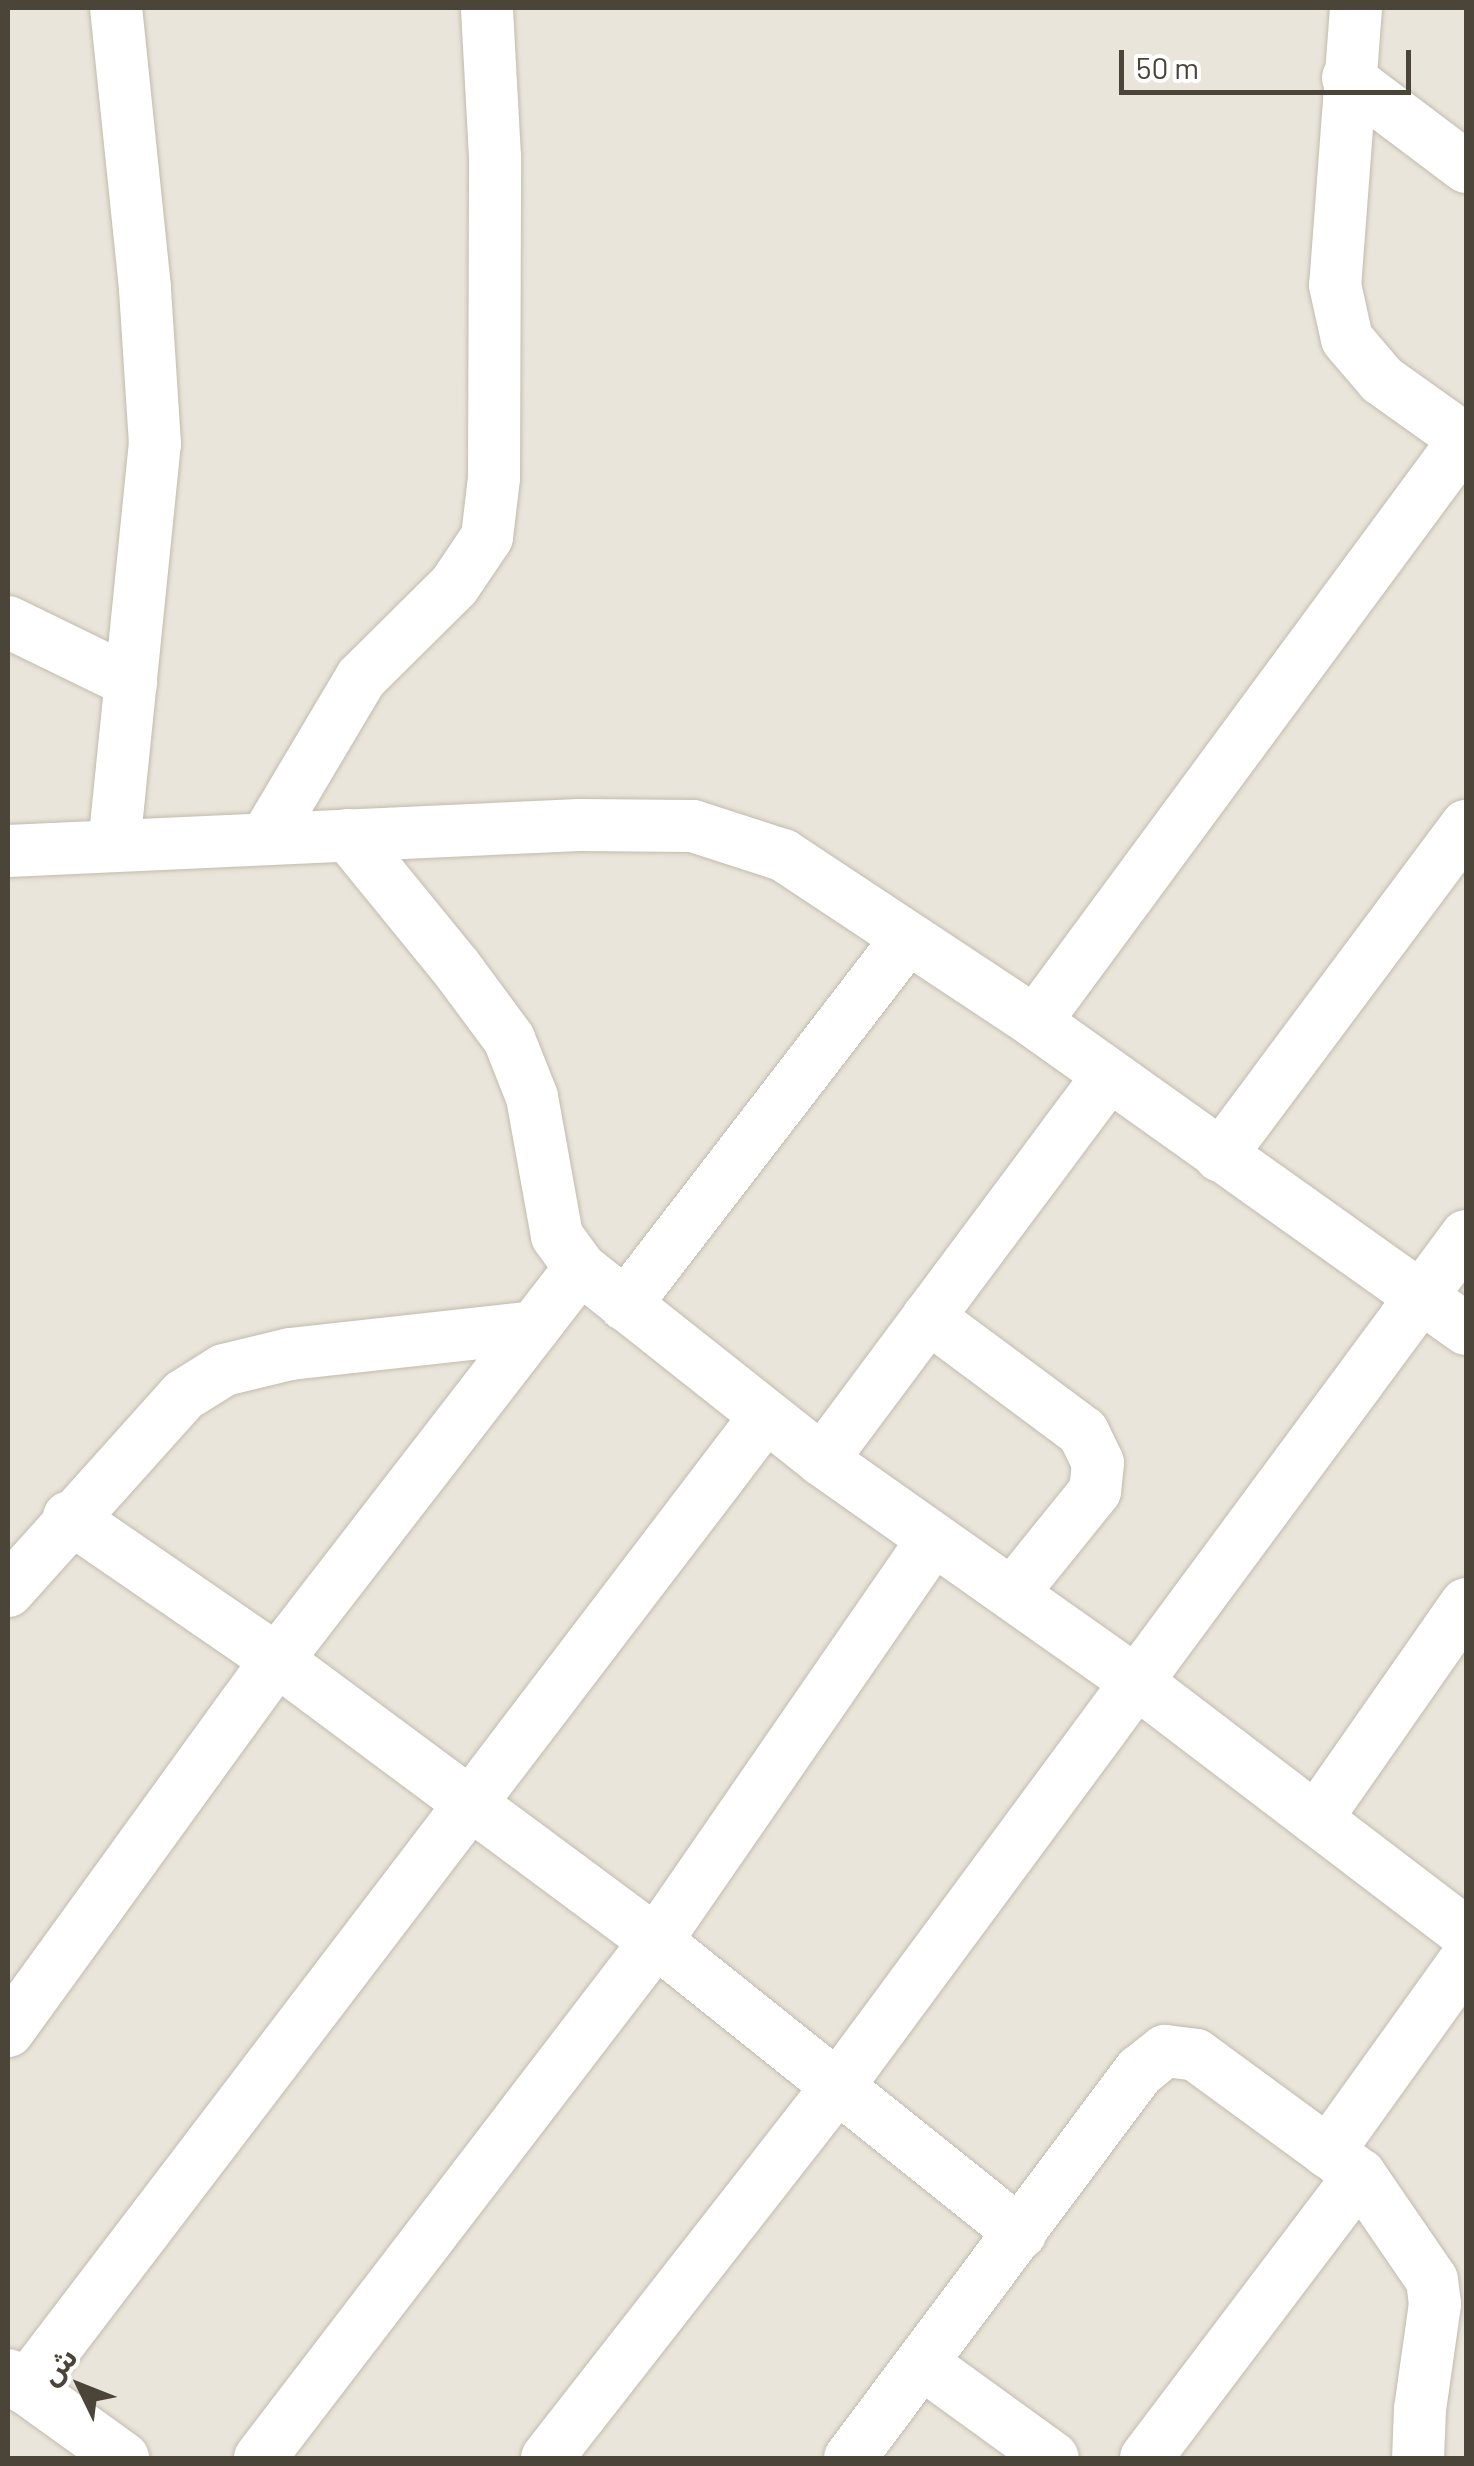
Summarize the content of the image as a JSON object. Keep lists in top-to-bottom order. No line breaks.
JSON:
{"scale_bar":"50 m","north":"top left"}
